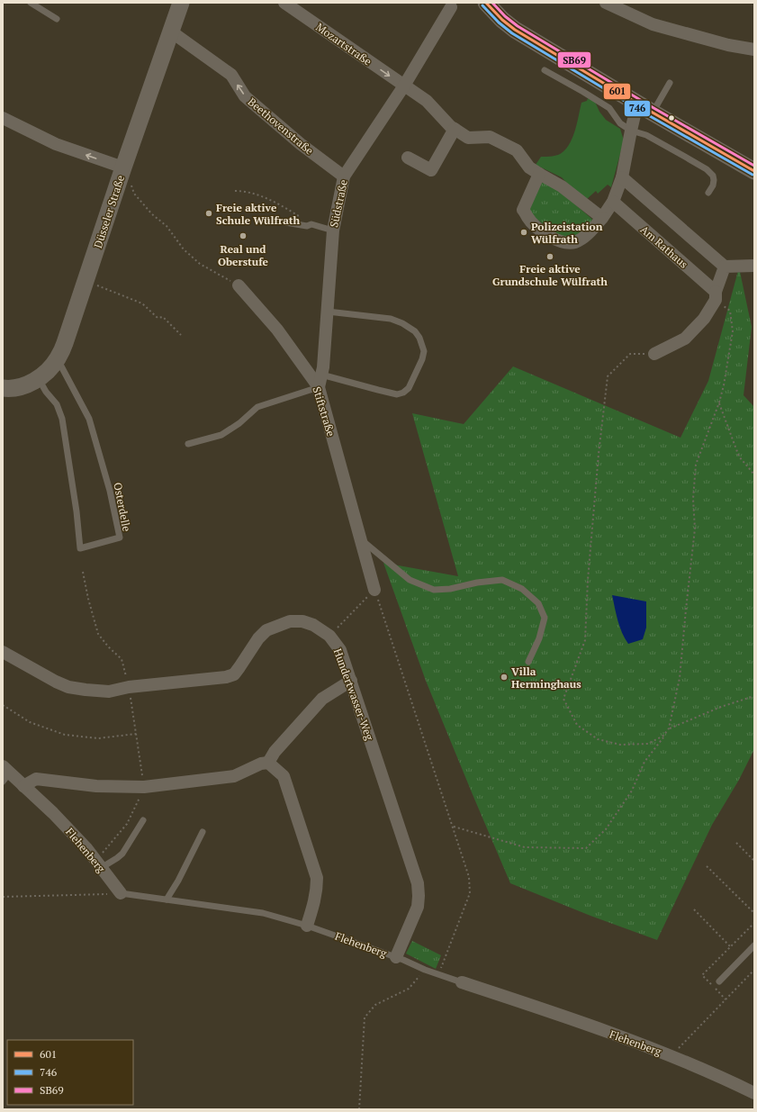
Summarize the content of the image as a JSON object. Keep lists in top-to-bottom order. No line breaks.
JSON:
{"streets":{"main road":["Düsseler Straße"],"street":["Mozartstraße","Beethovenstraße","Südstraße","Am Rathaus","Stiftstraße","Hundertwasser-Weg","Flehenberg"],"lane":["Osterdelle"]},"crossings":[["Mozartstraße","Südstraße"],["Beethovenstraße","Südstraße"],["Beethovenstraße","Düsseler Straße"],["Südstraße","Stiftstraße"],["Düsseler Straße","Osterdelle"],["Hundertwasser-Weg","Flehenberg"]],"one_way":["Mozartstraße","Beethovenstraße"],"places":["Freie aktive Schule Wülfrath","Polizeistation Wülfrath","Real und Oberstufe","Freie aktive Grundschule Wülfrath","Villa Herminghaus"],"lines":["transit line 601","transit line SB69","transit line 746"],"legend":["601","746","SB69"]}
